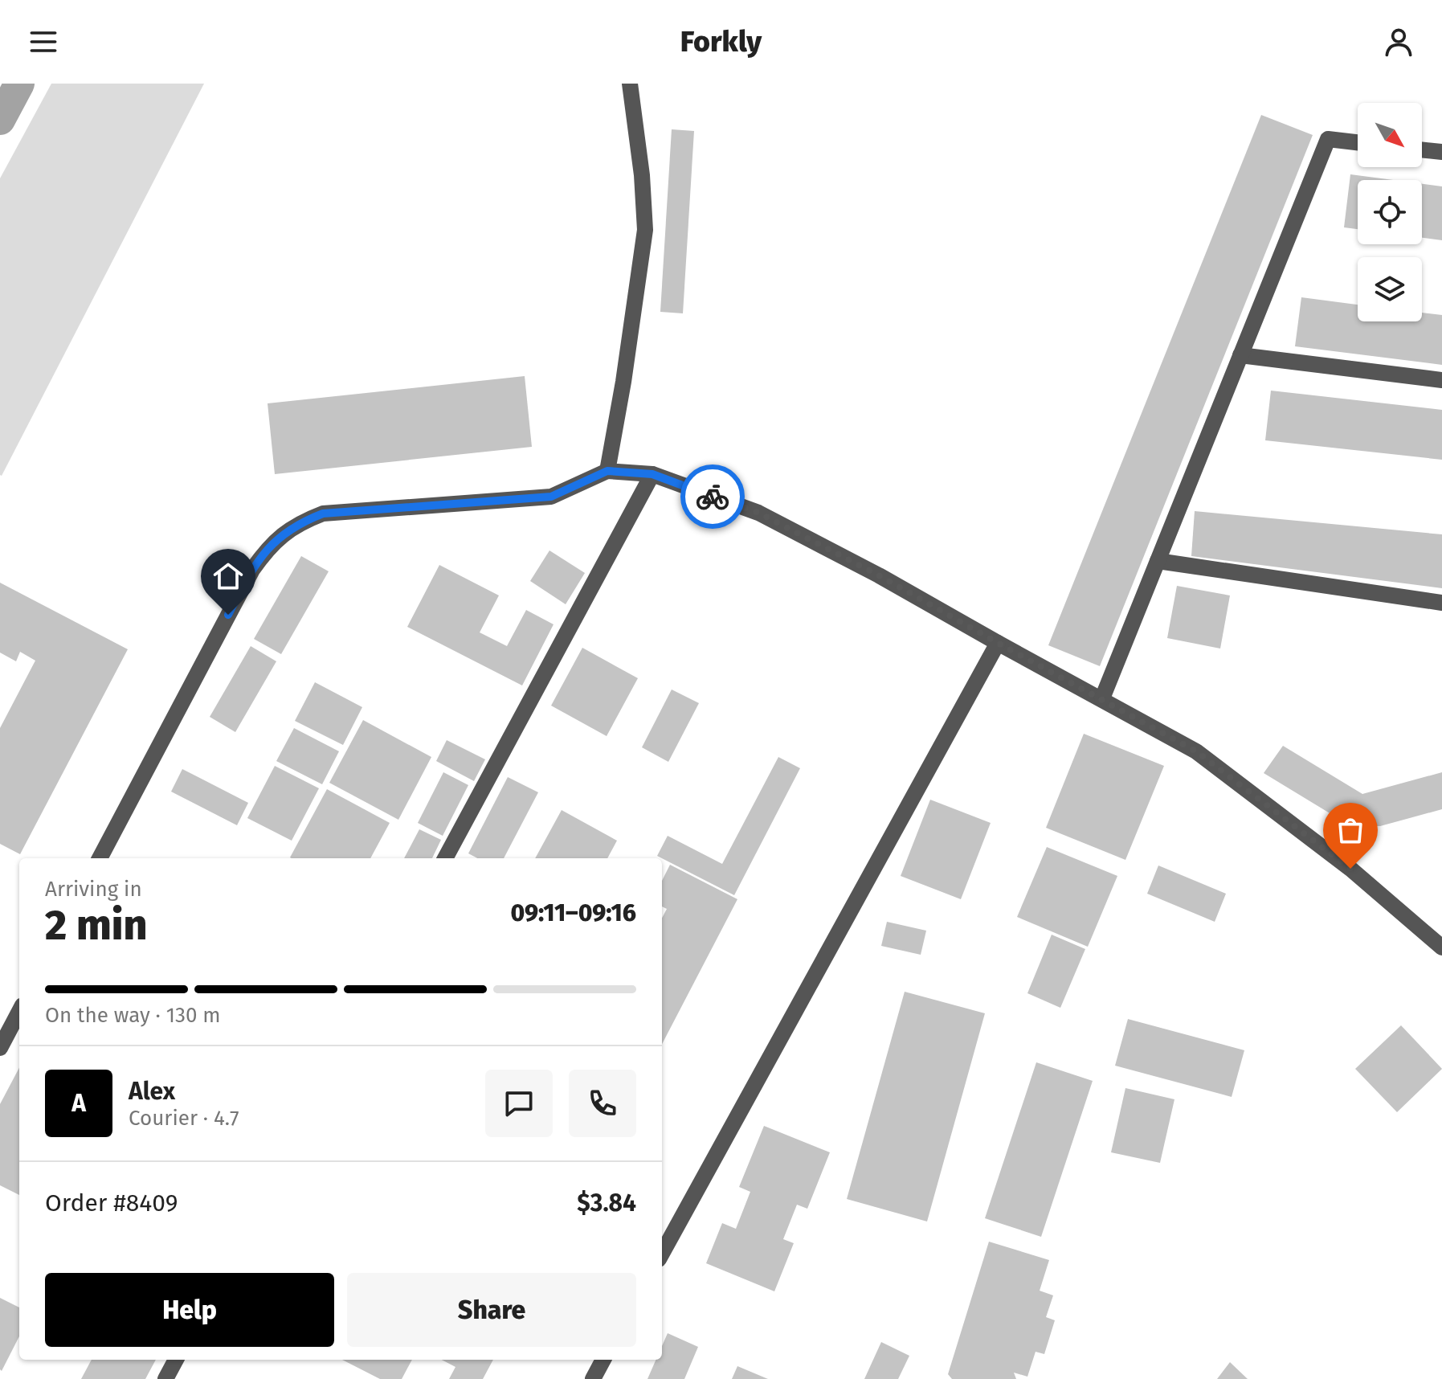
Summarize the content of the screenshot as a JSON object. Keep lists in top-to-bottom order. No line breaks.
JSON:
{"north":"bottom right","page":{"header":"Forkly","heading":["2 min","Arriving in","09:11–09:16"],"panel":["Alex","Courier · 4.7","Order #8409","$3.84"],"bar":"On the way · 130 m","round":"A","buttons":["Help","Share"]}}
